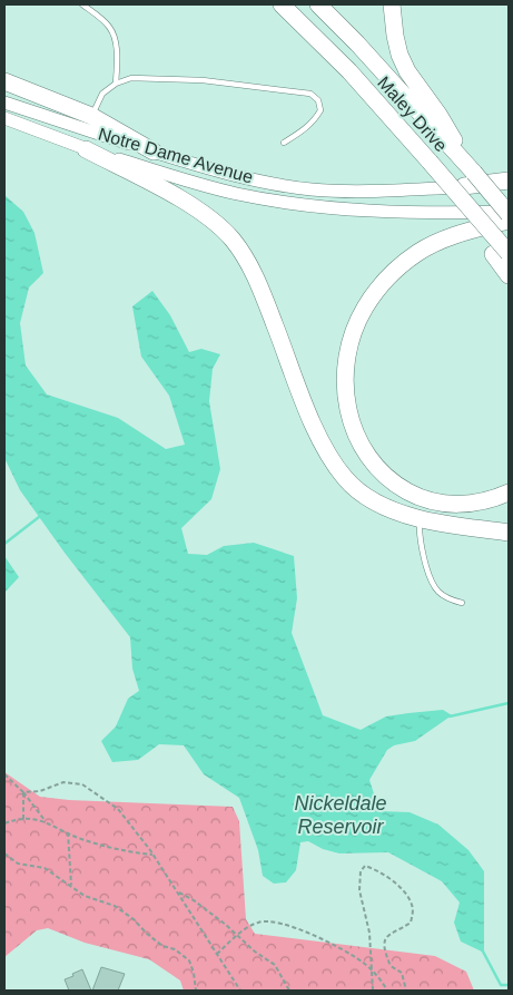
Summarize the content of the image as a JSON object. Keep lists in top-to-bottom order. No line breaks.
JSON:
{"streets":{"highway":["Maley Drive"],"main road":["Notre Dame Avenue"]},"crossings":[["Maley Drive","Notre Dame Avenue"]],"water":["Nickeldale Reservoir"]}
